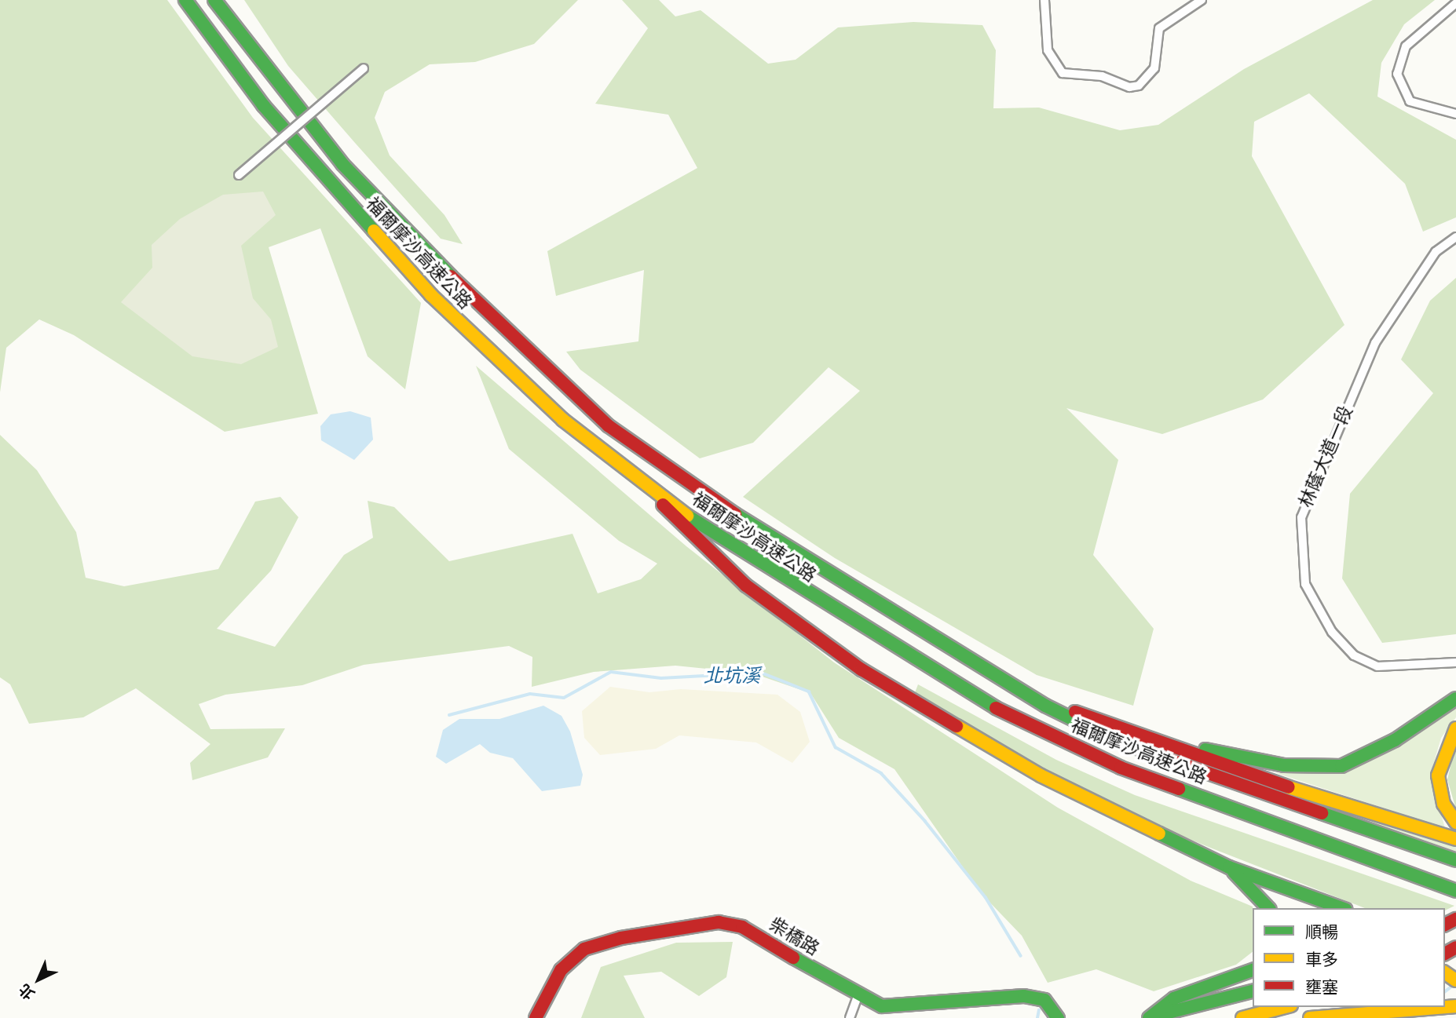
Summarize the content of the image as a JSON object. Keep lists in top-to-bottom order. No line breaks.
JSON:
{"streets":{"main road":["福爾摩沙高速公路","柴橋路"],"street":["林蔭大道一段"]},"water":["北坑溪"],"legend":["順暢","車多","壅塞"],"north":"bottom left"}
